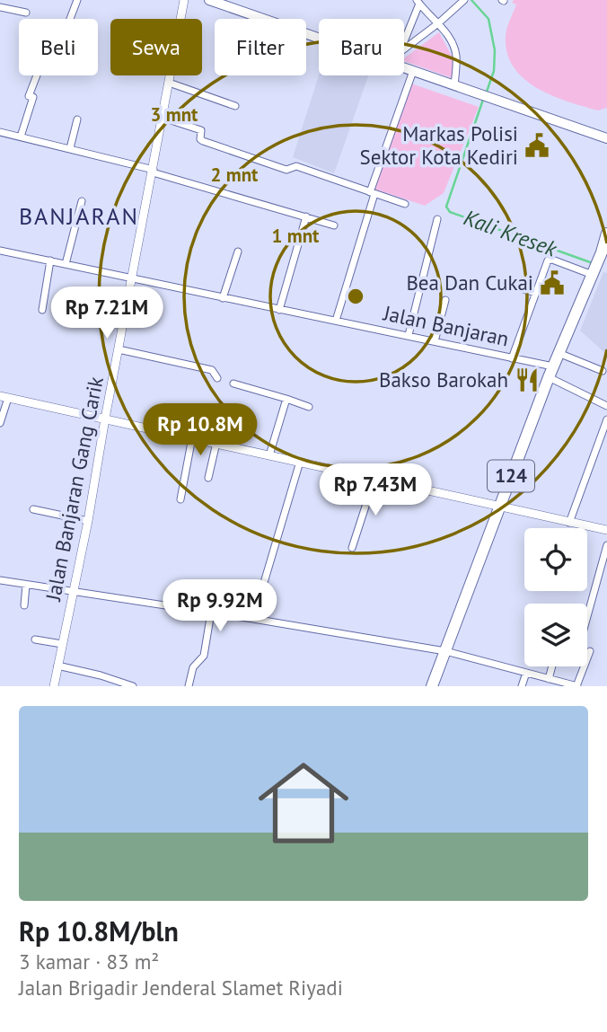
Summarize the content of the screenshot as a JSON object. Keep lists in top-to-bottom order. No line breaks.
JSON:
{"streets":{"main road":["124"],"street":["Jalan Banjaran","Jalan Banjaran Gang Carik"]},"crossings":[["Jalan Banjaran","124"],["Jalan Banjaran","Jalan Banjaran Gang Carik"]],"districts":["BANJARAN"],"water":["Kali Kresek"],"places":{"public building":["Markas Polisi Sektor Kota Kediri","Bea Dan Cukai"],"restaurant":["Bakso Barokah"]},"page":{"chip":["Beli","Sewa","Filter","Baru"],"price":["Rp 7.21M","Rp 10.8M","Rp 7.43M","Rp 9.92M"],"list":[{"name":"Rp 10.8M/bln","note":"3 kamar · 83 m² · Jalan Brigadir Jenderal Slamet Riyadi"}]},"rings":["3 mnt","2 mnt","1 mnt"]}
